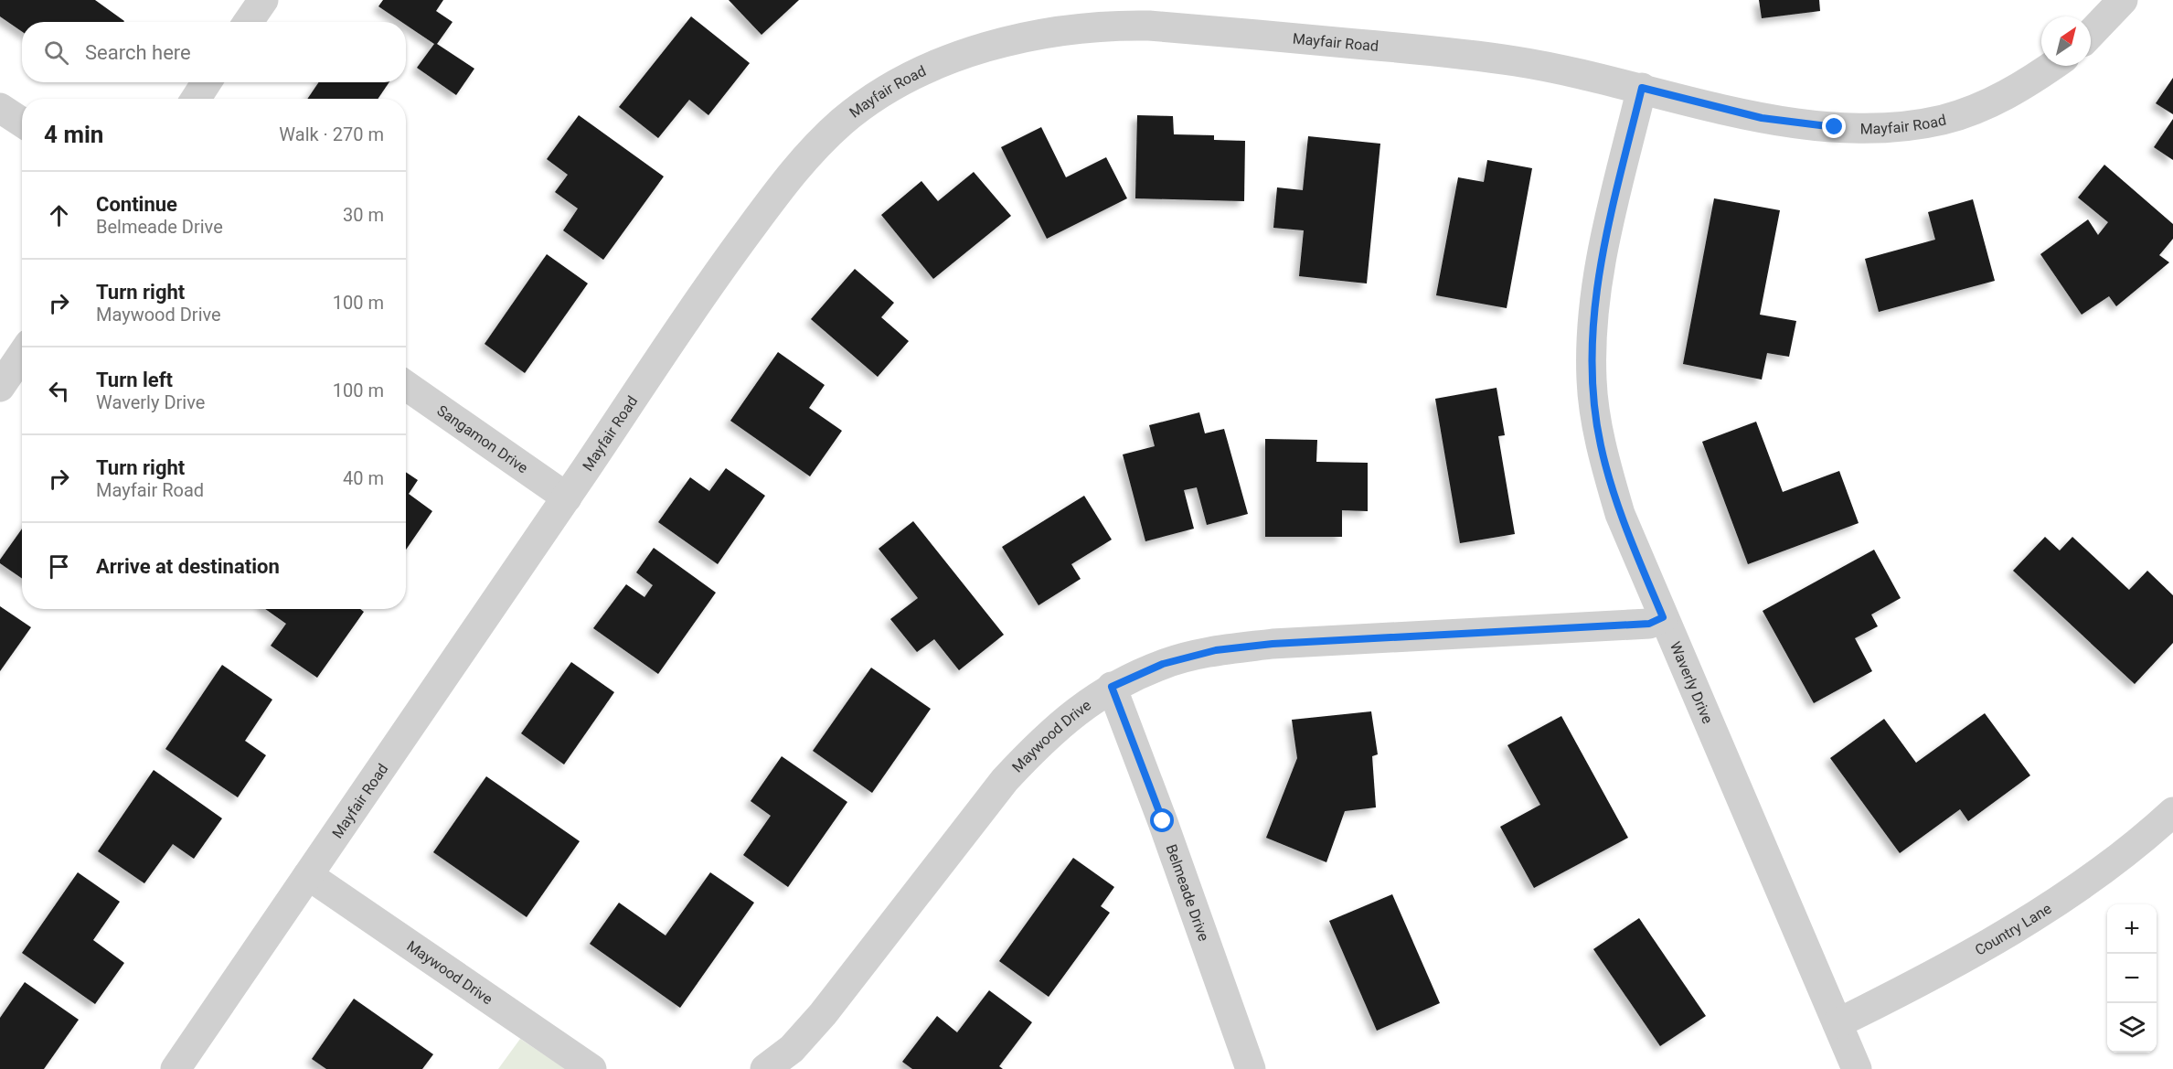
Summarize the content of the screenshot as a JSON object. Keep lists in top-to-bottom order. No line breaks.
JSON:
{"streets":{"street":["Mayfair Road","Sangamon Drive","Waverly Drive","Maywood Drive","Belmeade Drive","Country Lane"]},"crossings":[["Mayfair Road","Sangamon Drive"],["Mayfair Road","Waverly Drive"],["Mayfair Road","Maywood Drive"],["Waverly Drive","Maywood Drive"],["Waverly Drive","Country Lane"],["Maywood Drive","Belmeade Drive"]],"north":"top right","page":{"search":"Search here","heading":["4 min","Walk · 270 m"],"list":[["Continue","Belmeade Drive","30 m"],["Turn right","Maywood Drive","100 m"],["Turn left","Waverly Drive","100 m"],["Turn right","Mayfair Road","40 m"],"Arrive at destination"],"map_buttons":["+","−"]}}
